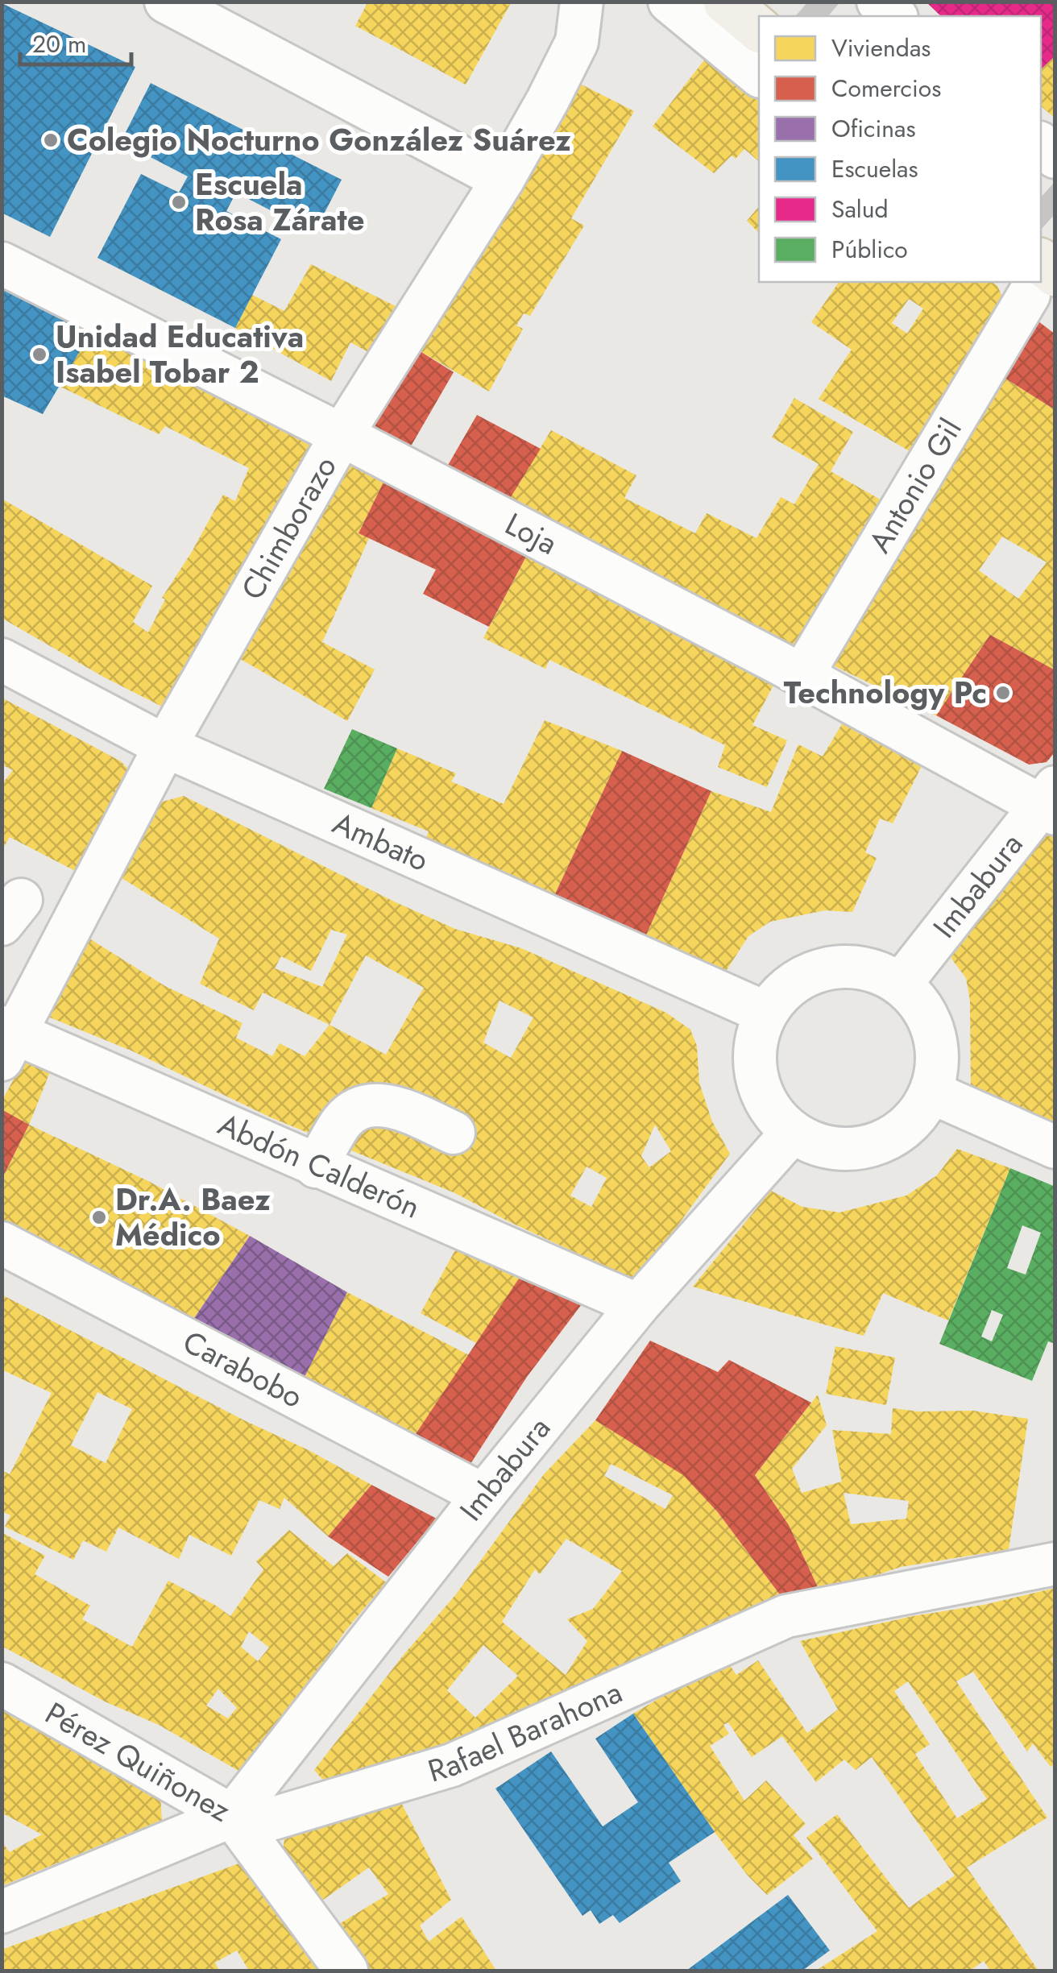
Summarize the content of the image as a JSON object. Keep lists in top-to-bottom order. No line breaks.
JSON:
{"streets":{"street":["Antonio Gil","Chimborazo","Loja","Ambato","Imbabura","Abdón Calderón","Carabobo","Rafael Barahona","Pérez Quiñonez"]},"crossings":[["Antonio Gil","Loja"],["Chimborazo","Loja"],["Chimborazo","Ambato"],["Chimborazo","Abdón Calderón"],["Loja","Imbabura"],["Ambato","Imbabura"],["Imbabura","Abdón Calderón"],["Imbabura","Carabobo"],["Imbabura","Rafael Barahona"],["Imbabura","Pérez Quiñonez"],["Rafael Barahona","Pérez Quiñonez"]],"places":["Colegio Nocturno González Suárez","Escuela Rosa Zárate","Unidad Educativa Isabel Tobar 2","Technology Pc","Dr.A. Baez Médico"],"legend":["Viviendas","Comercios","Oficinas","Escuelas","Salud","Público"],"scale_bar":"20 m"}
